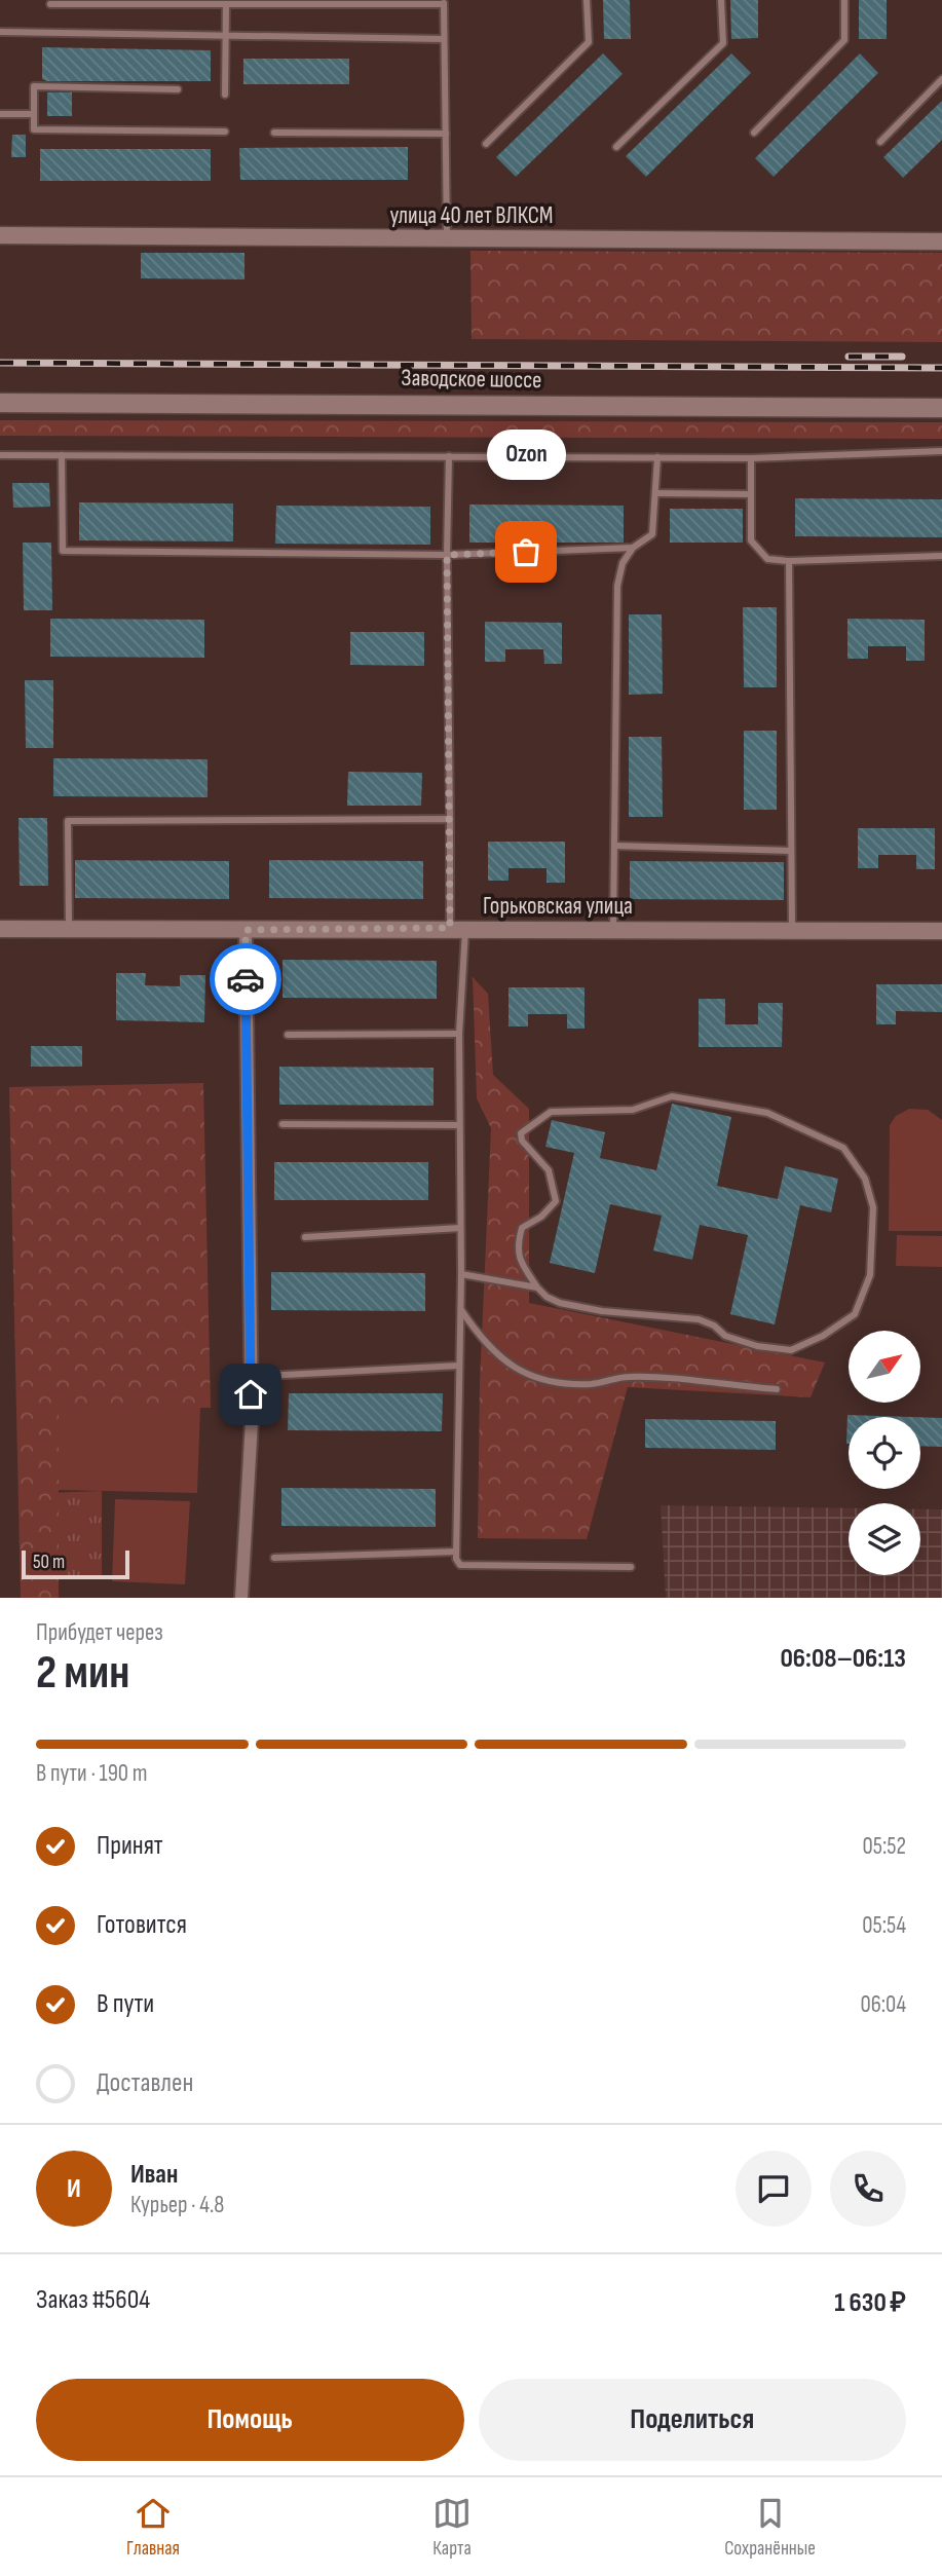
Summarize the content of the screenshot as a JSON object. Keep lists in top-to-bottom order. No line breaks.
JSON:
{"streets":{"main road":["Заводское шоссе"],"street":["улица 40 лет ВЛКСМ","Горьковская улица"]},"places":["Ozon"],"scale_bar":"50 m","north":"top right","page":{"bubble":"Ozon","scale":"50 m","heading":["2 мин","Прибудет через","06:08–06:13"],"panel":["Иван","Курьер · 4.8","Заказ #5604","1 630 ₽"],"bar":"В пути · 190 m","list":[["Принят","05:52"],["Готовится","05:54"],["В пути","06:04"],"Доставлен"],"round":"И","buttons":["Помощь","Поделиться"],"tabs":["Главная","Карта","Сохранённые"]}}
